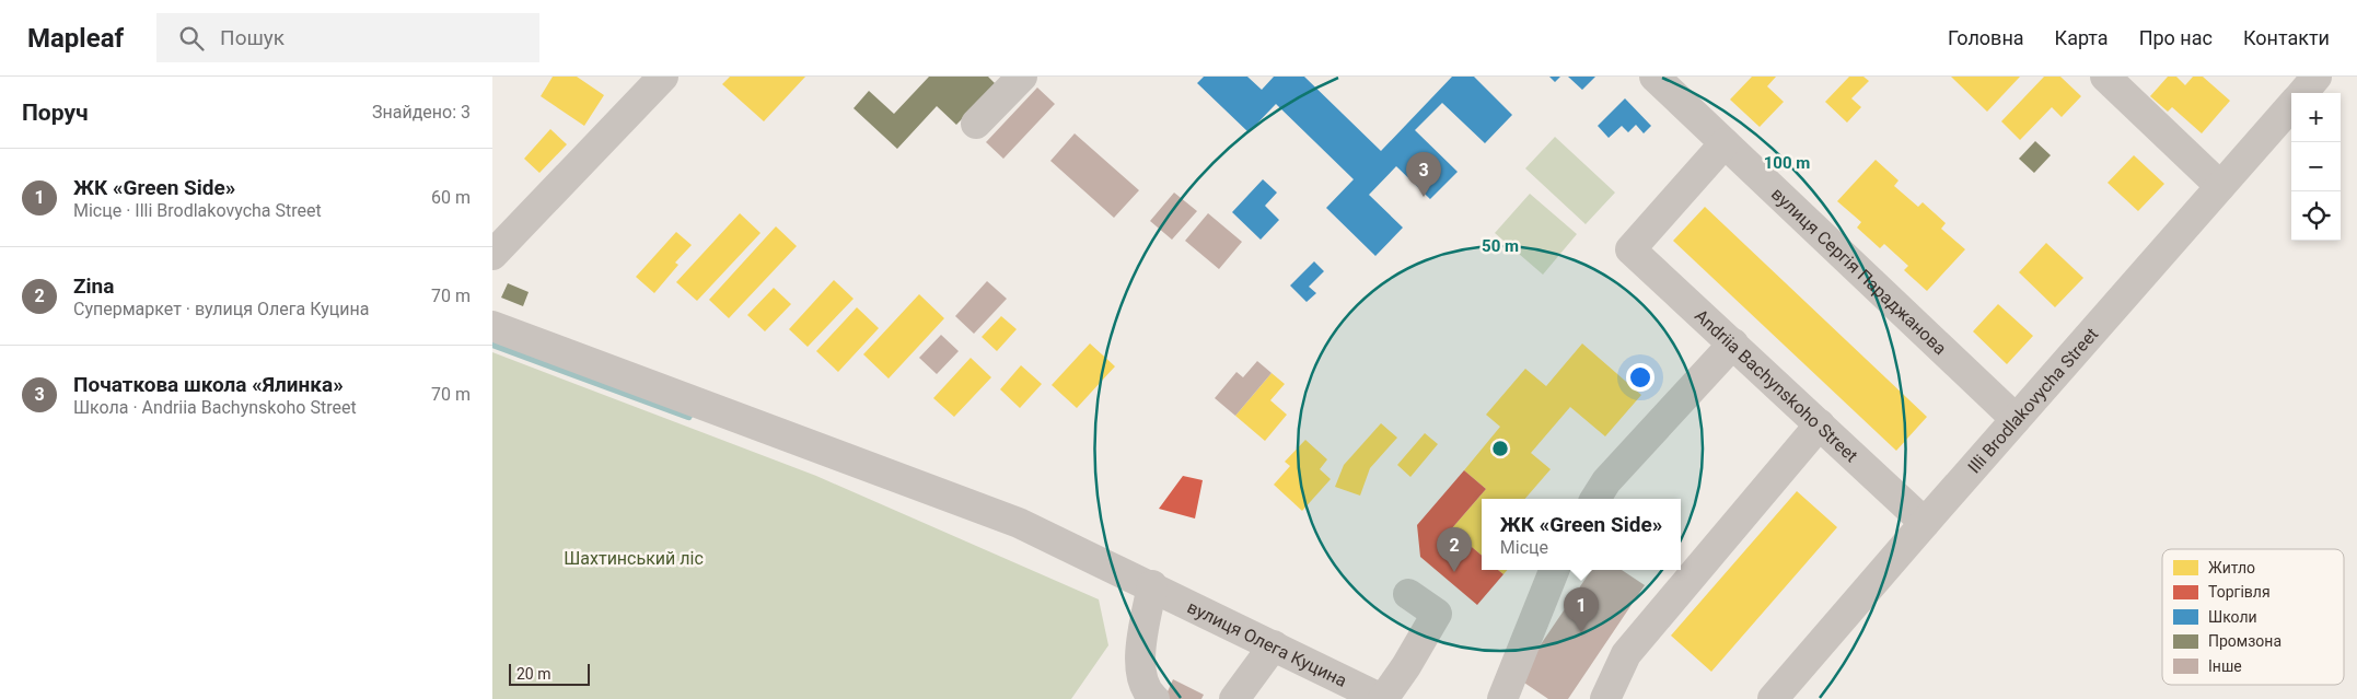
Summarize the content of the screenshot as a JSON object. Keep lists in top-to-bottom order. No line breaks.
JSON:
{"streets":{"street":["вулиця Сергія Параджанова","Andriia Bachynskoho Street","Illi Brodlakovycha Street","вулиця Олега Куцина"]},"crossings":[["вулиця Сергія Параджанова","Andriia Bachynskoho Street"],["вулиця Сергія Параджанова","Illi Brodlakovycha Street"],["Andriia Bachynskoho Street","Illi Brodlakovycha Street"]],"parks":["Шахтинський ліс"],"legend":["Житло","Торгівля","Школи","Промзона","Інше"],"scale_bar":"20 m","page":{"header":"Mapleaf","search":"Пошук","nav":["Головна","Карта","Про нас","Контакти"],"heading":["Поруч","Знайдено: 3"],"map_buttons":["+","−"],"list":[{"mark":"1","name":"ЖК «Green Side»","note":"Місце · Illi Brodlakovycha Street","value":"60 m"},{"mark":"2","name":"Zina","note":"Супермаркет · вулиця Олега Куцина","value":"70 m"},{"mark":"3","name":"Початкова школа «Ялинка»","note":"Школа · Andriia Bachynskoho Street","value":"70 m"}],"pins":["3","2","1"],"popup":["ЖК «Green Side»","Місце"],"scale":"20 m"},"rings":["100 m","50 m"]}
